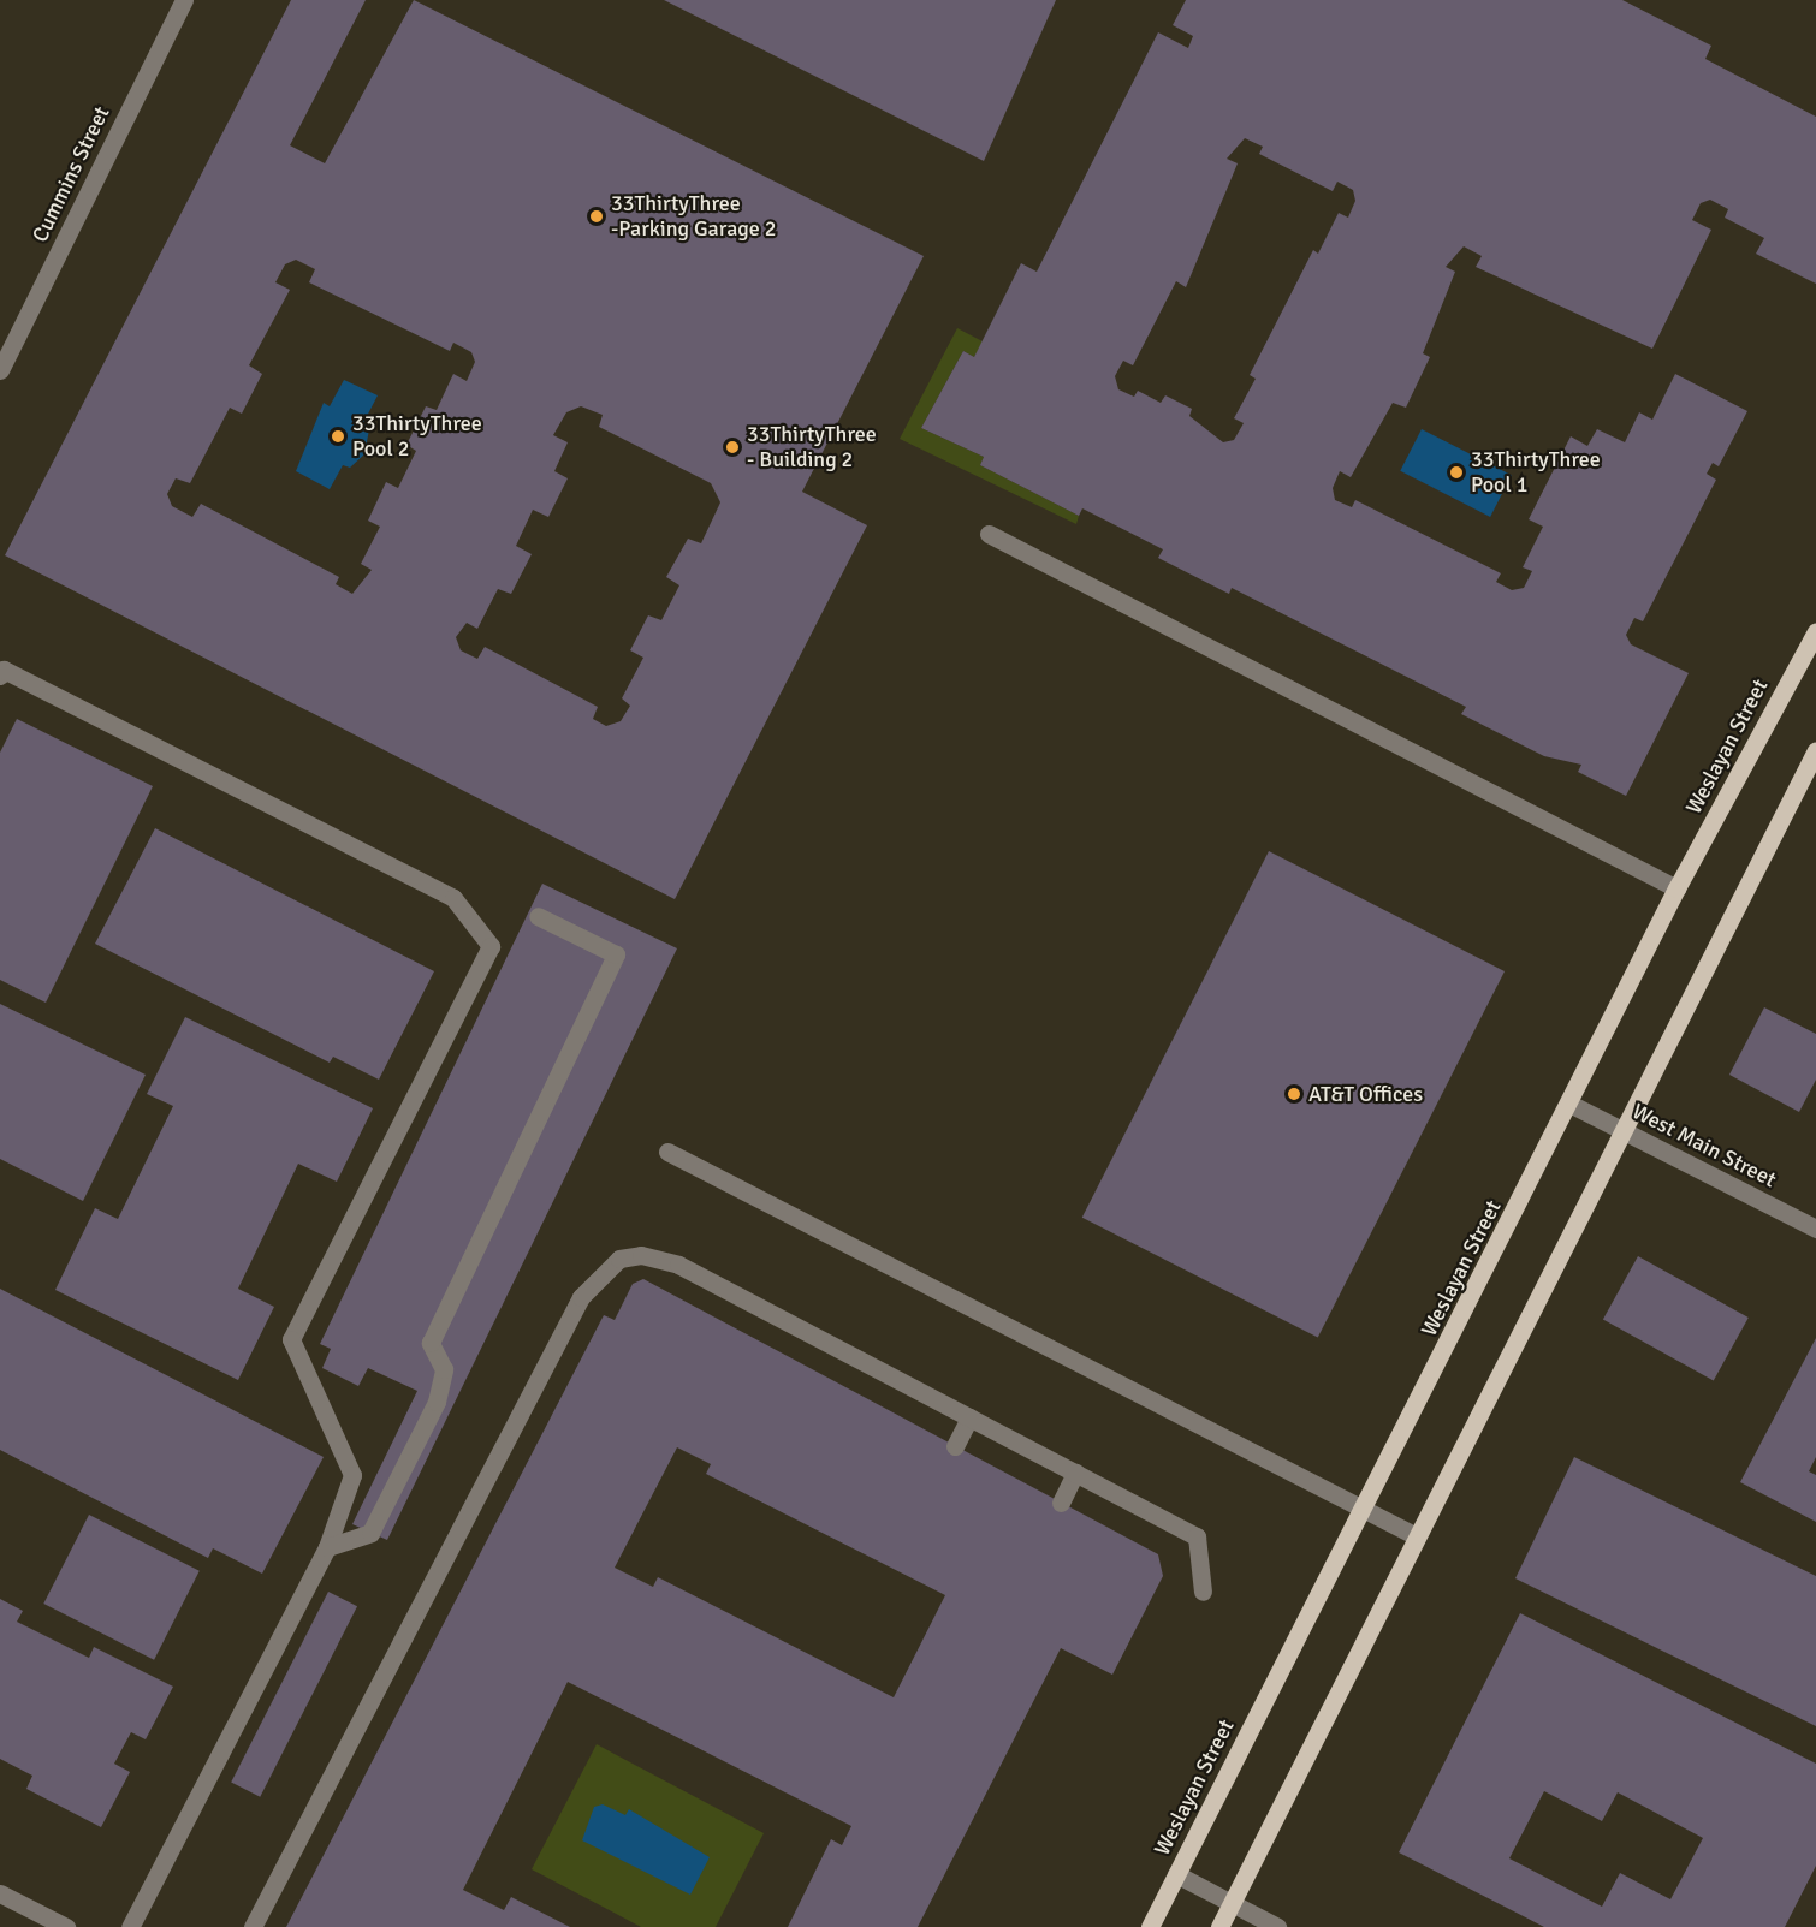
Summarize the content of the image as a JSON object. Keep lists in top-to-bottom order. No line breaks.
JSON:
{"streets":{"main road":["Weslayan Street"],"street":["Cummins Street","West Main Street"]},"crossings":[["Weslayan Street","West Main Street"]],"places":["33ThirtyThree -Parking Garage 2","33ThirtyThree Pool 2","33ThirtyThree - Building 2","33ThirtyThree Pool 1","AT&T Offices"]}
